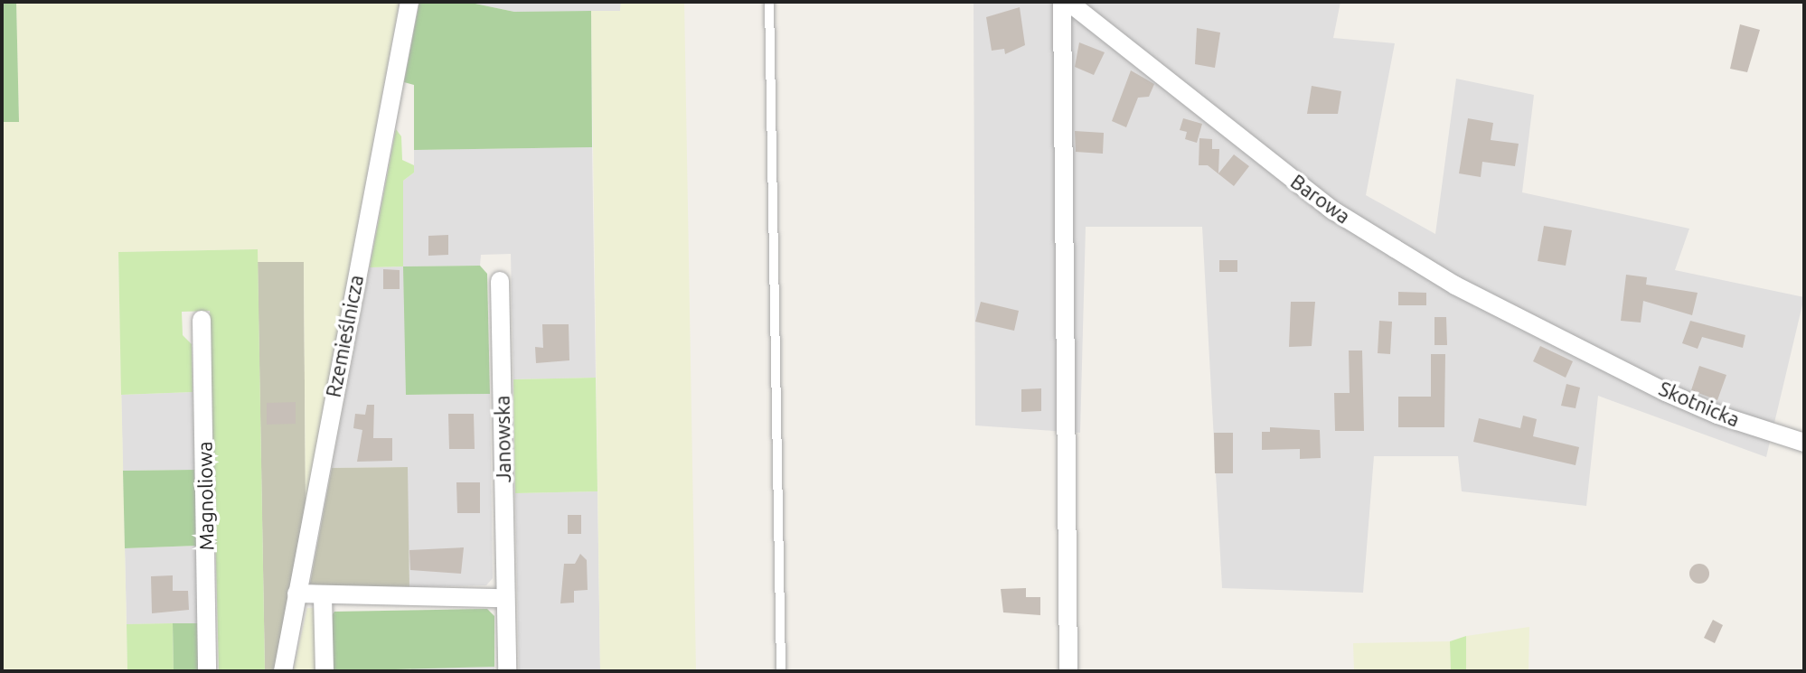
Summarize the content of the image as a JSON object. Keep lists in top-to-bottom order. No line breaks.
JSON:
{"streets":{"street":["Barowa","Rzemieślnicza","Skotnicka","Janowska","Magnoliowa"]},"crossings":[["Barowa","Skotnicka"]]}
